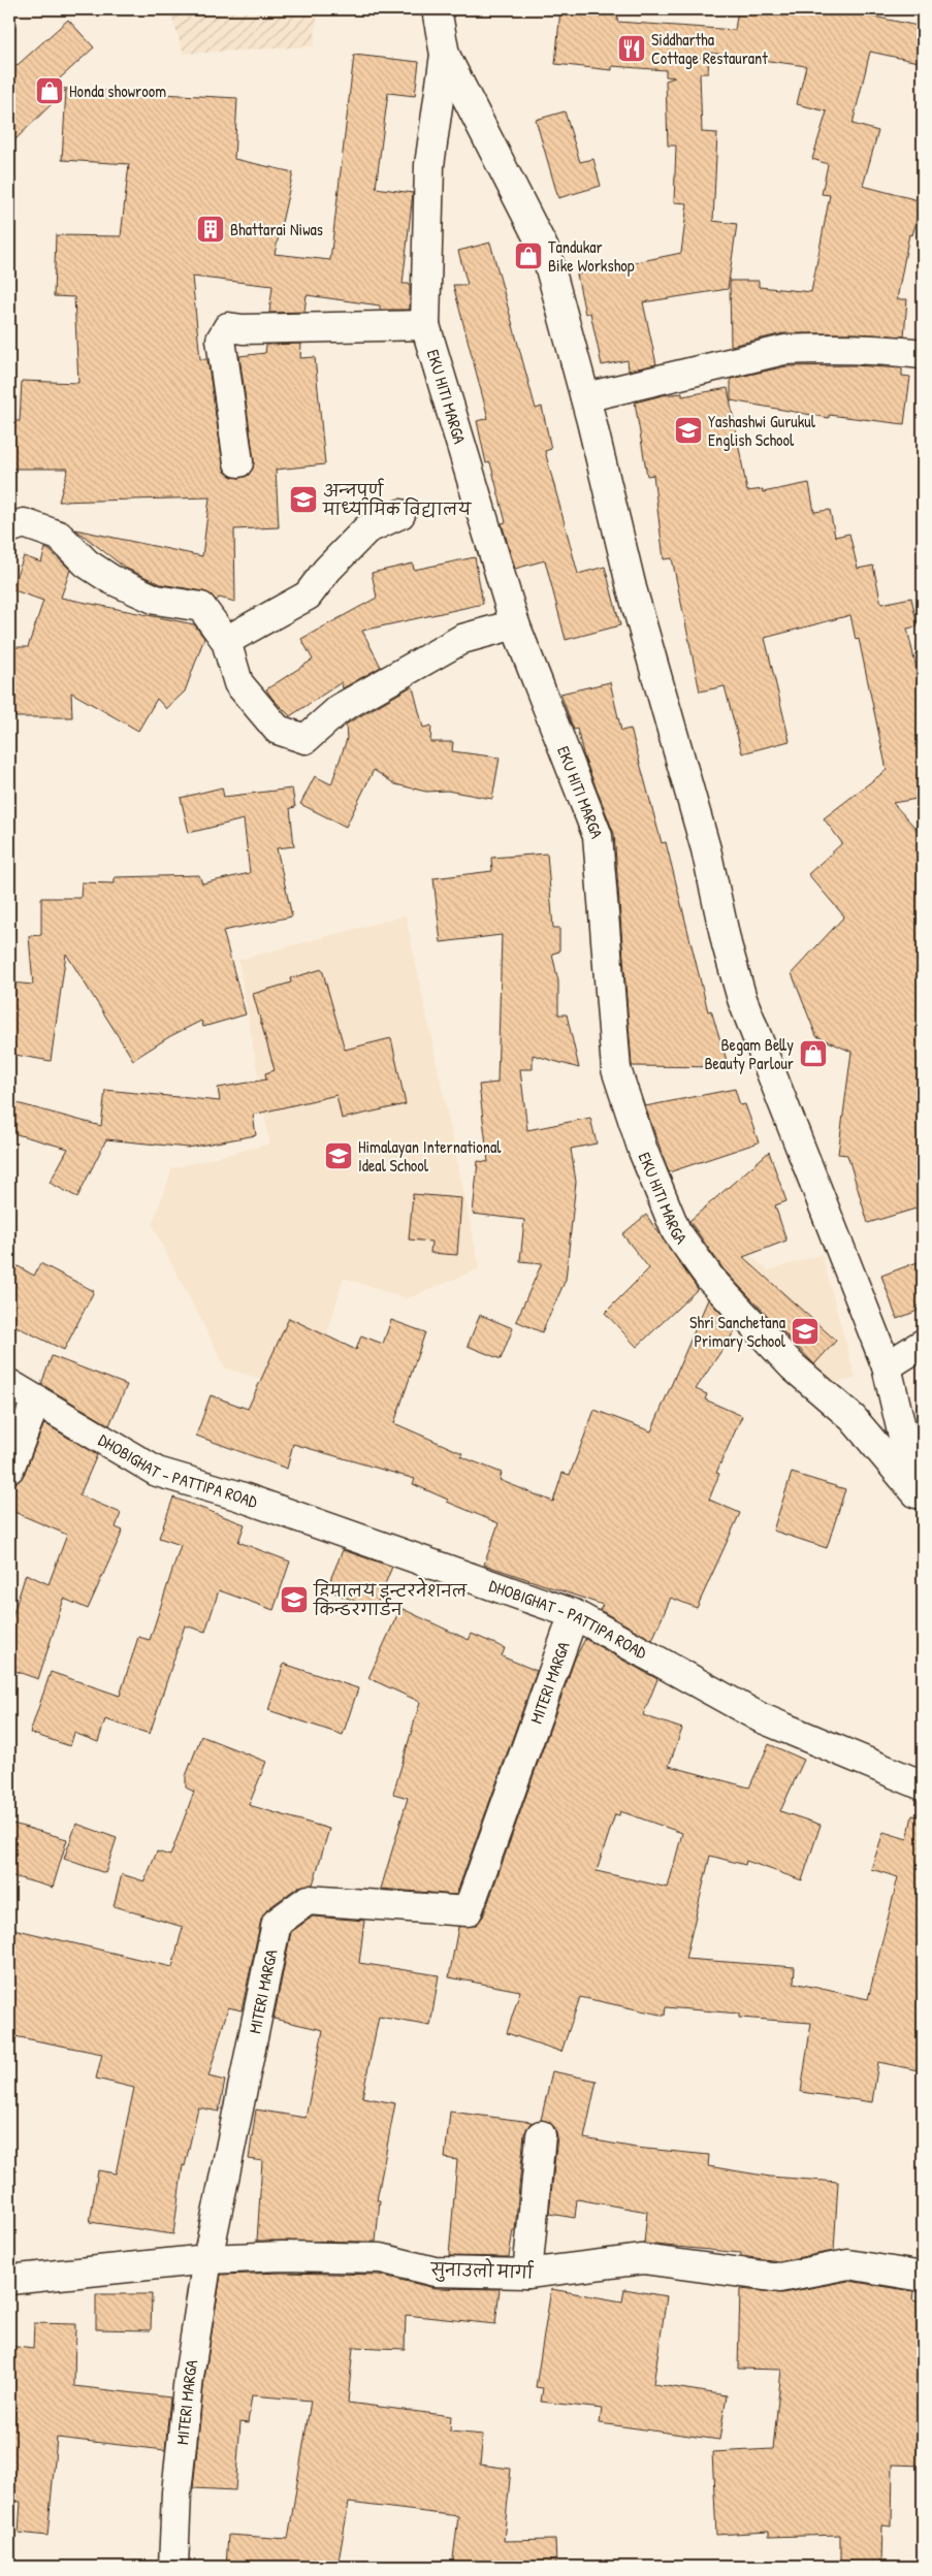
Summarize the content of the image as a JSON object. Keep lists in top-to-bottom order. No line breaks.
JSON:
{"streets":{"street":["EKU HITI MARGA","DHOBIGHAT - PATTIPA ROAD","MITERI MARGA","सुनाउलो मार्गा"]},"crossings":[["DHOBIGHAT - PATTIPA ROAD","MITERI MARGA"],["MITERI MARGA","सुनाउलो मार्गा"]],"places":{"restaurant":["Siddhartha Cottage Restaurant"],"shop":["Honda showroom","Tandukar Bike Workshop","Begam Belly Beauty Parlour"],"building":["Bhattarai Niwas"],"school or university":["Yashashwi Gurukul English School","अन्‍नपूर्ण माध्यामिक विद्यालय","Himalayan International Ideal School","Shri Sanchetana Primary School","हिमालय इन्टरनेशनल किन्डरगार्डन"]}}
